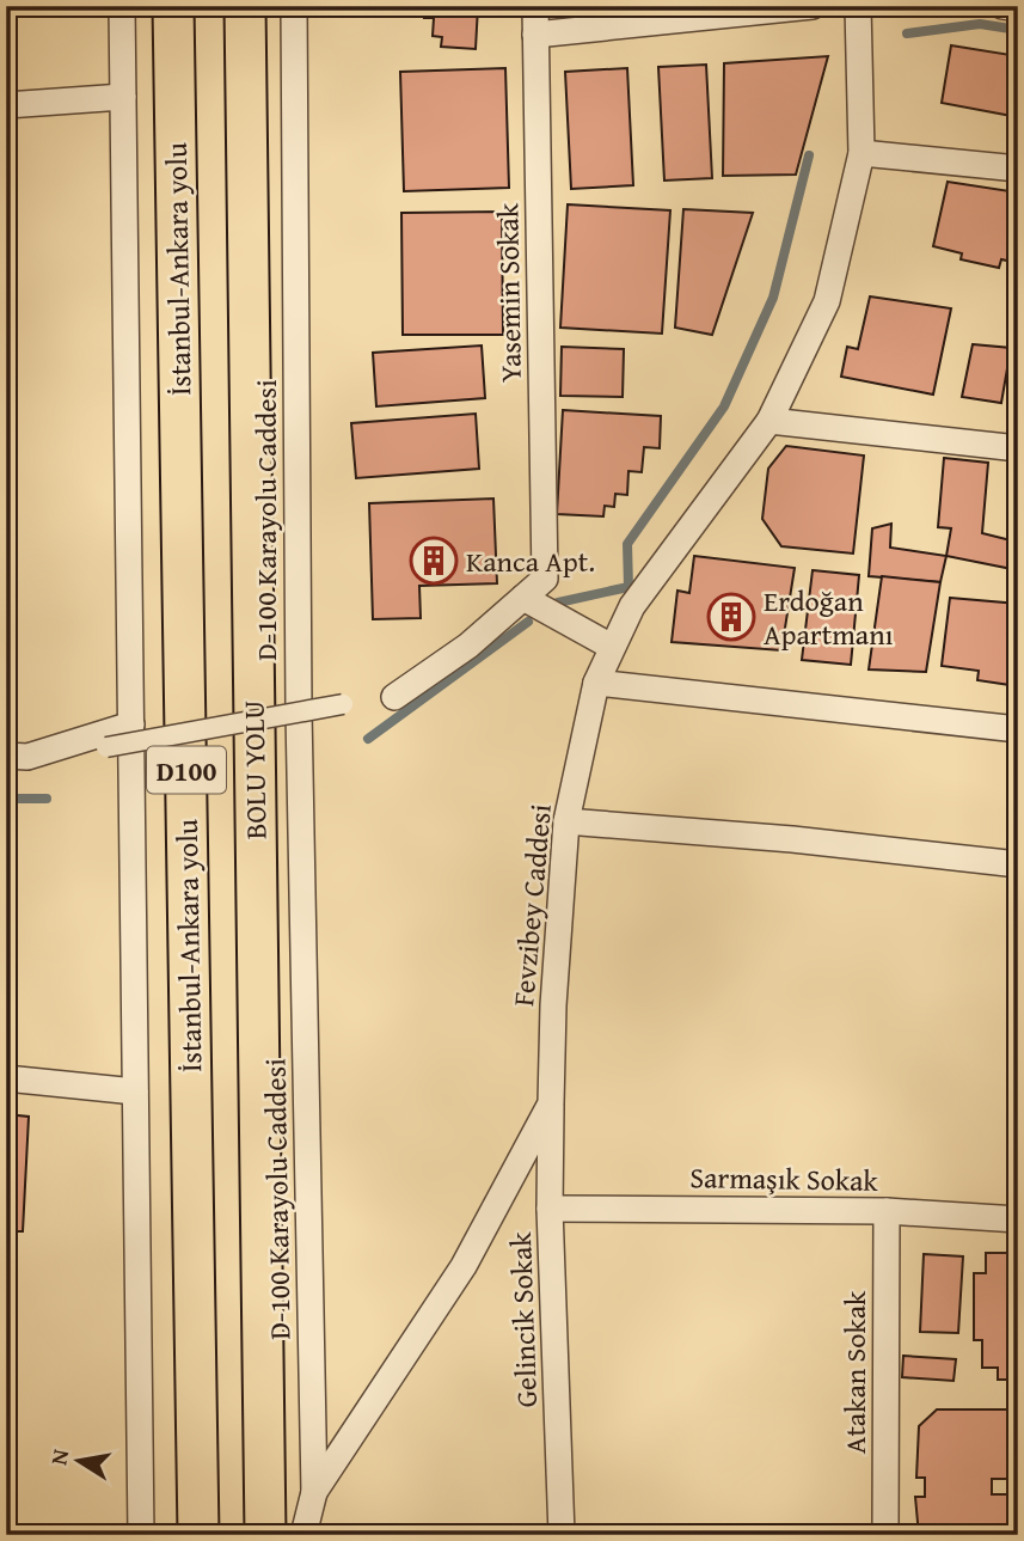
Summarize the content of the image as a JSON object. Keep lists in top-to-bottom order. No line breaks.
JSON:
{"streets":{"highway":["İstanbul-Ankara yolu","D100","BOLU YOLU"],"street":["Yasemin Sokak","D-100 Karayolu Caddesi","Fevzibey Caddesi","Sarmaşık Sokak","Gelincik Sokak","Atakan Sokak"]},"crossings":[["D-100 Karayolu Caddesi","Fevzibey Caddesi"],["Fevzibey Caddesi","Gelincik Sokak"],["Sarmaşık Sokak","Gelincik Sokak"],["Sarmaşık Sokak","Atakan Sokak"]],"places":{"building":["Kanca Apt.","Erdoğan Apartmanı"]},"north":"left"}
